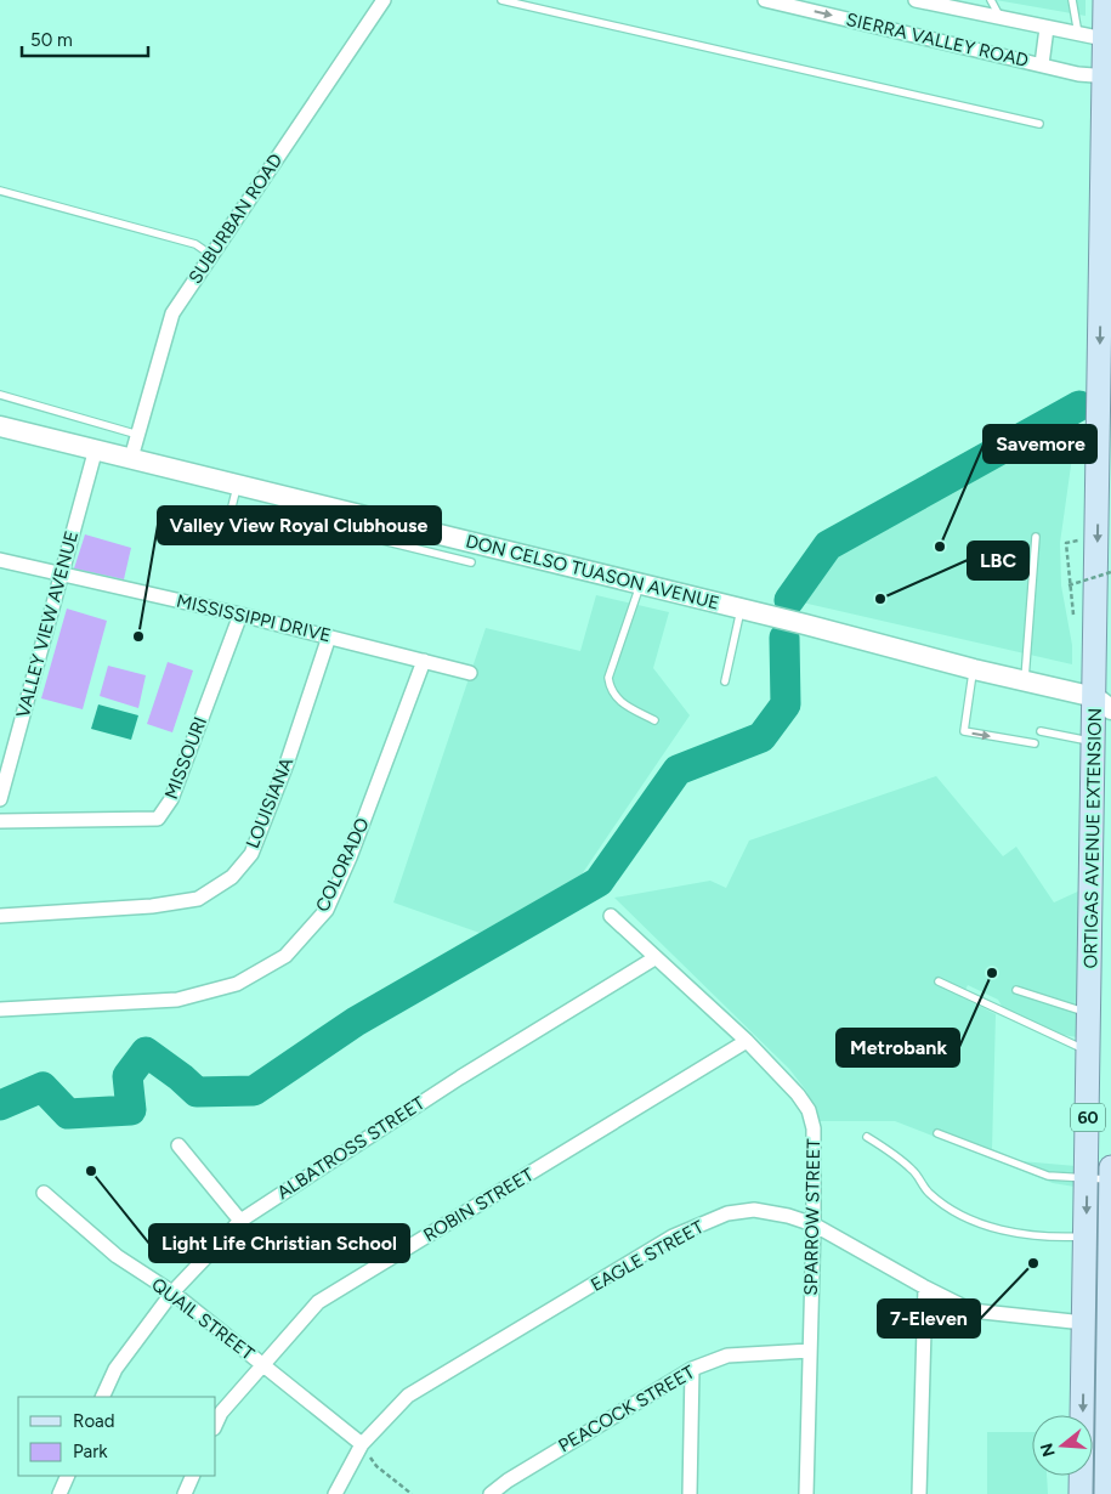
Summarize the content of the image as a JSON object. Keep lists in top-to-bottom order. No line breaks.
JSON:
{"streets":{"main road":["ORTIGAS AVENUE EXTENSION","60"],"street":["SIERRA VALLEY ROAD","SUBURBAN ROAD","DON CELSO TUASON AVENUE","MISSISSIPPI DRIVE","VALLEY VIEW AVENUE","MISSOURI","LOUISIANA","COLORADO","ALBATROSS STREET","ROBIN STREET","SPARROW STREET","EAGLE STREET","QUAIL STREET","PEACOCK STREET"]},"crossings":[["SIERRA VALLEY ROAD","ORTIGAS AVENUE EXTENSION"],["SUBURBAN ROAD","DON CELSO TUASON AVENUE"],["DON CELSO TUASON AVENUE","VALLEY VIEW AVENUE"],["DON CELSO TUASON AVENUE","ORTIGAS AVENUE EXTENSION"],["MISSISSIPPI DRIVE","VALLEY VIEW AVENUE"],["MISSISSIPPI DRIVE","MISSOURI"],["MISSISSIPPI DRIVE","LOUISIANA"],["MISSISSIPPI DRIVE","COLORADO"],["ORTIGAS AVENUE EXTENSION","EAGLE STREET"],["ALBATROSS STREET","SPARROW STREET"],["ALBATROSS STREET","QUAIL STREET"],["ROBIN STREET","SPARROW STREET"],["ROBIN STREET","QUAIL STREET"],["SPARROW STREET","EAGLE STREET"],["SPARROW STREET","PEACOCK STREET"],["EAGLE STREET","QUAIL STREET"]],"one_way":["ORTIGAS AVENUE EXTENSION"],"places":["Savemore","LBC","Valley View Royal Clubhouse","Metrobank","Light Life Christian School","7-Eleven"],"legend":["Road","Park"],"scale_bar":"50 m","north":"left"}
